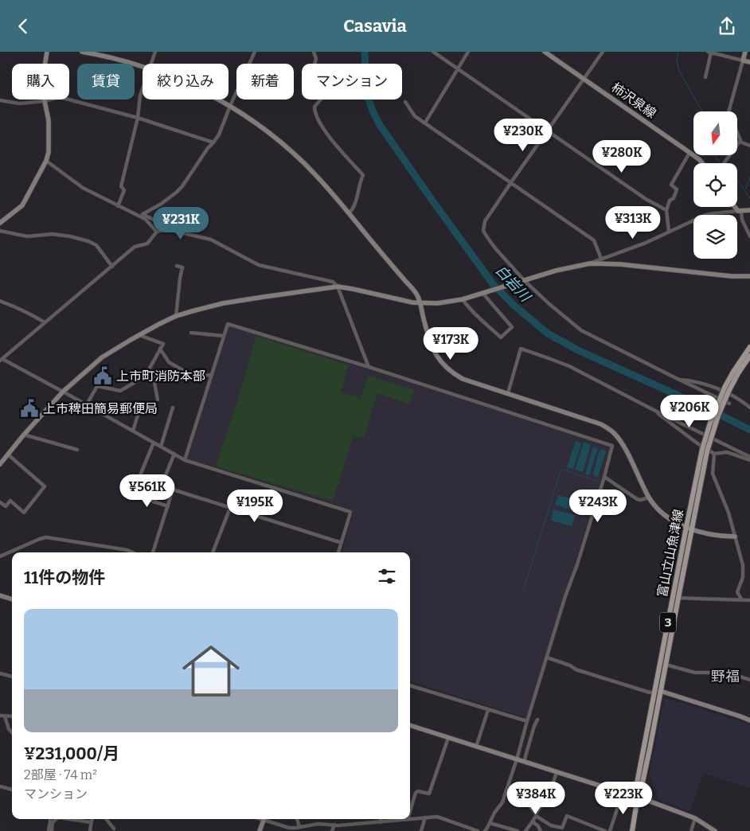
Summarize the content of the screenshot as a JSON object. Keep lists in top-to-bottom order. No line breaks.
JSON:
{"streets":{"main road":["富山立山魚津線","3"],"street":["柿沢泉線"]},"districts":["野福"],"water":["白岩川"],"places":{"public building":["上市町消防本部","上市稗田簡易郵便局"]},"north":"bottom","page":{"header":"Casavia","chip":["購入","賃貸","絞り込み","新着","マンション"],"price":["¥230K","¥280K","¥313K","¥231K","¥173K","¥206K","¥561K","¥195K","¥243K","¥384K","¥223K"],"heading":"11件の物件","list":[{"name":"¥231,000/月","note":"2部屋 · 74 m² · マンション"}]}}
